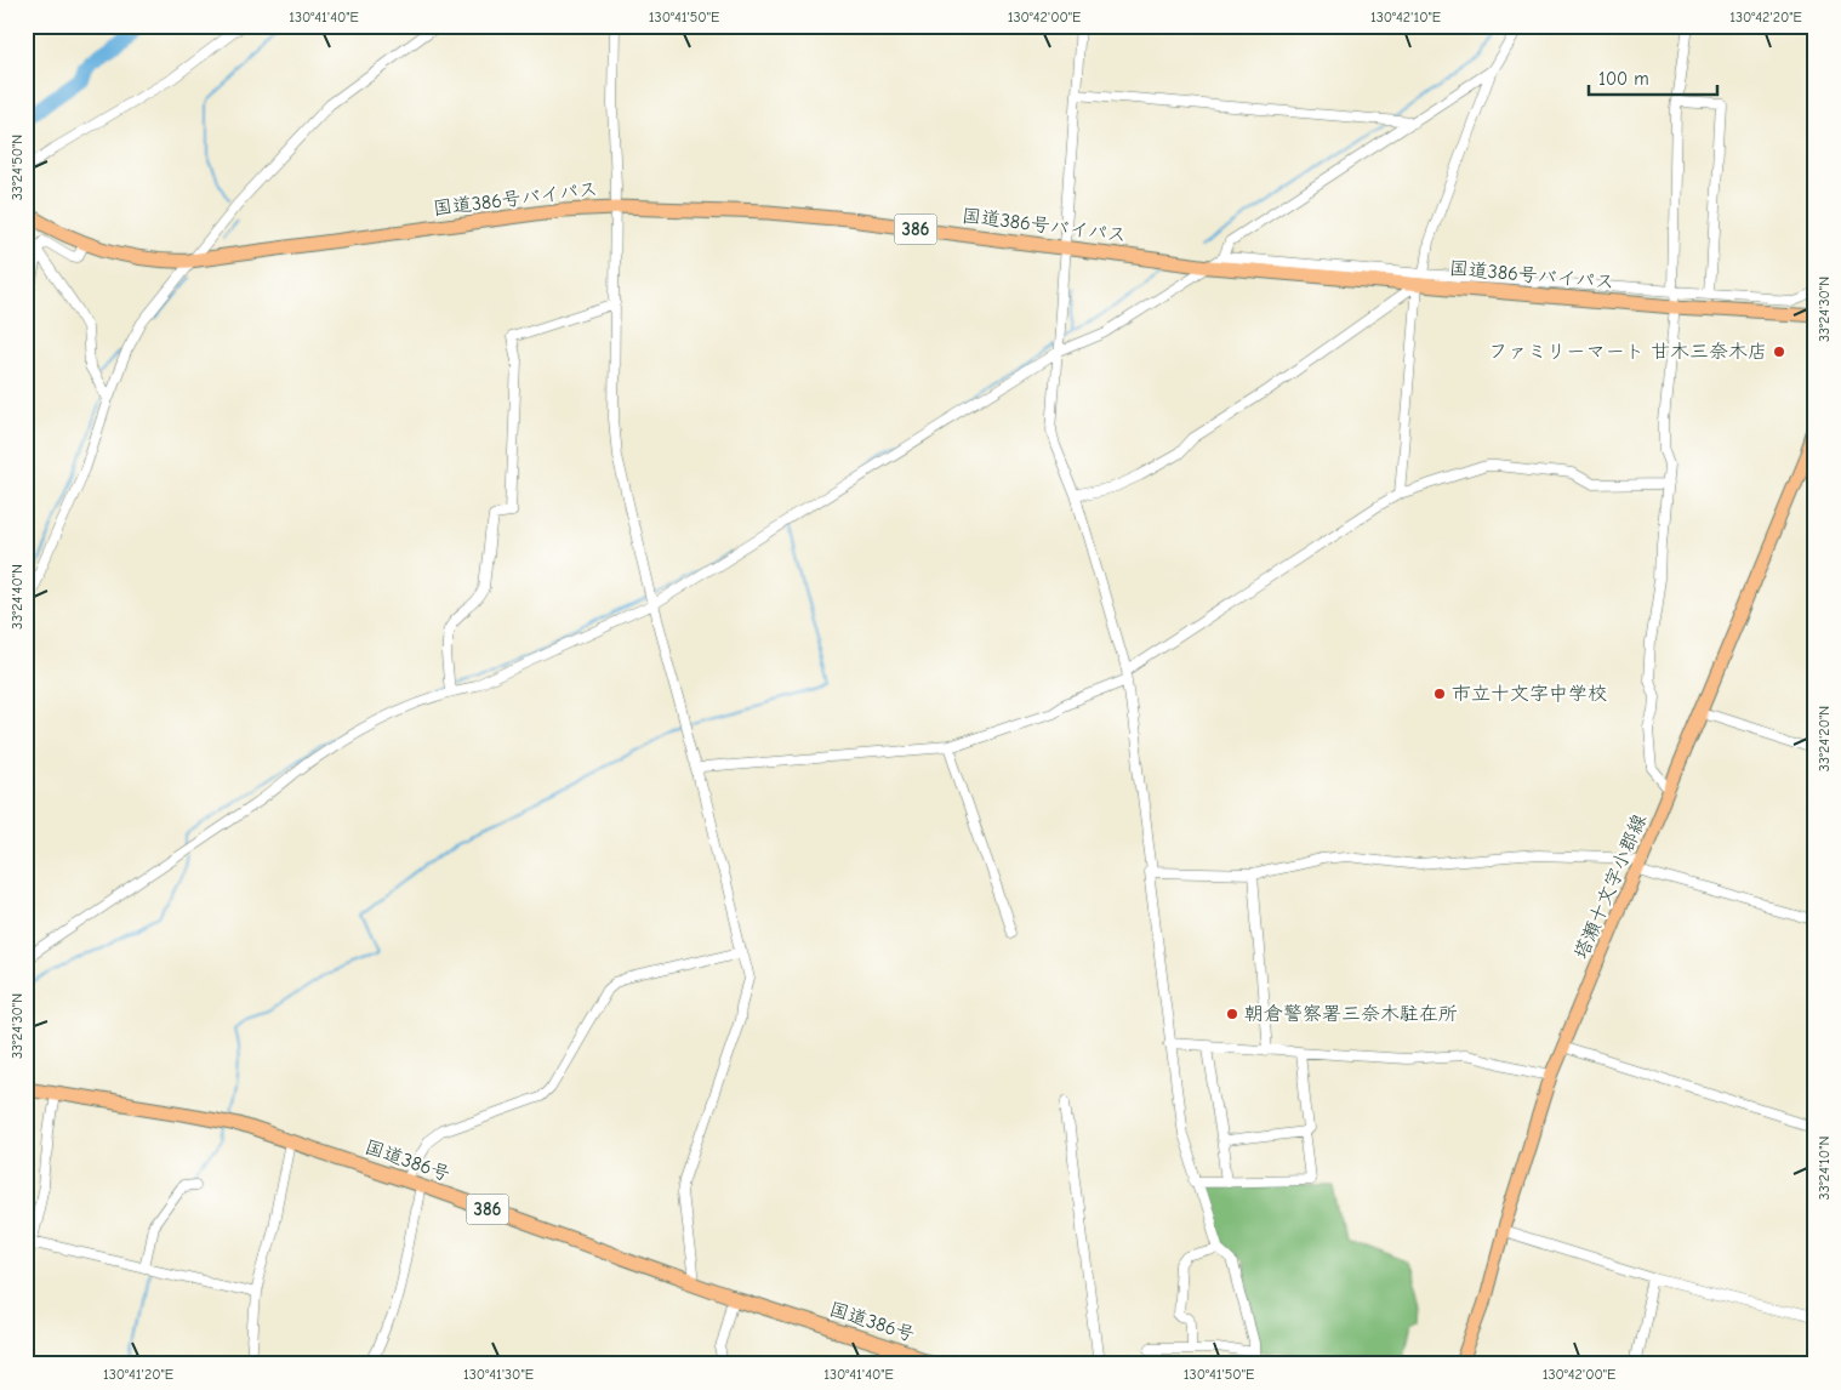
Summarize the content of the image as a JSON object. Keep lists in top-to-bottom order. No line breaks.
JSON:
{"streets":{"highway":["国道386号バイパス","386","国道386号"],"main road":["塔瀬十文字小郡線"]},"places":["ファミリーマート 甘木三奈木店","市立十文字中学校","朝倉警察署三奈木駐在所"],"scale_bar":"100 m","coordinates":["130°41'40\"E","130°41'50\"E","130°42'00\"E","130°42'10\"E","130°42'20\"E","33°24'50\"N","33°24'30\"N","33°24'40\"N","33°24'20\"N","33°24'10\"N","130°41'20\"E","130°41'30\"E"]}
